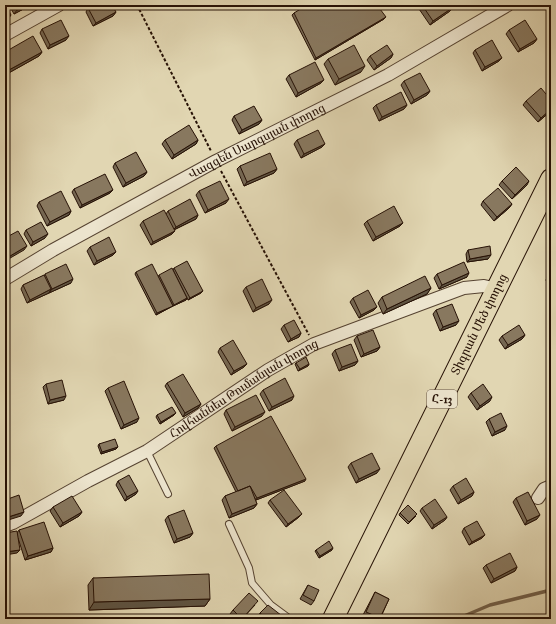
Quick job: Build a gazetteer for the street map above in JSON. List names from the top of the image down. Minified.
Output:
{"streets":{"main road":["Տիգրան Մեծ փողոց","Հ-13"],"street":["Վազգեն Սարգսյան փողոց","Հովհաննես Թումանյան փողոց"]},"crossings":[["Տիգրան Մեծ փողոց","Հովհաննես Թումանյան փողոց"]]}
